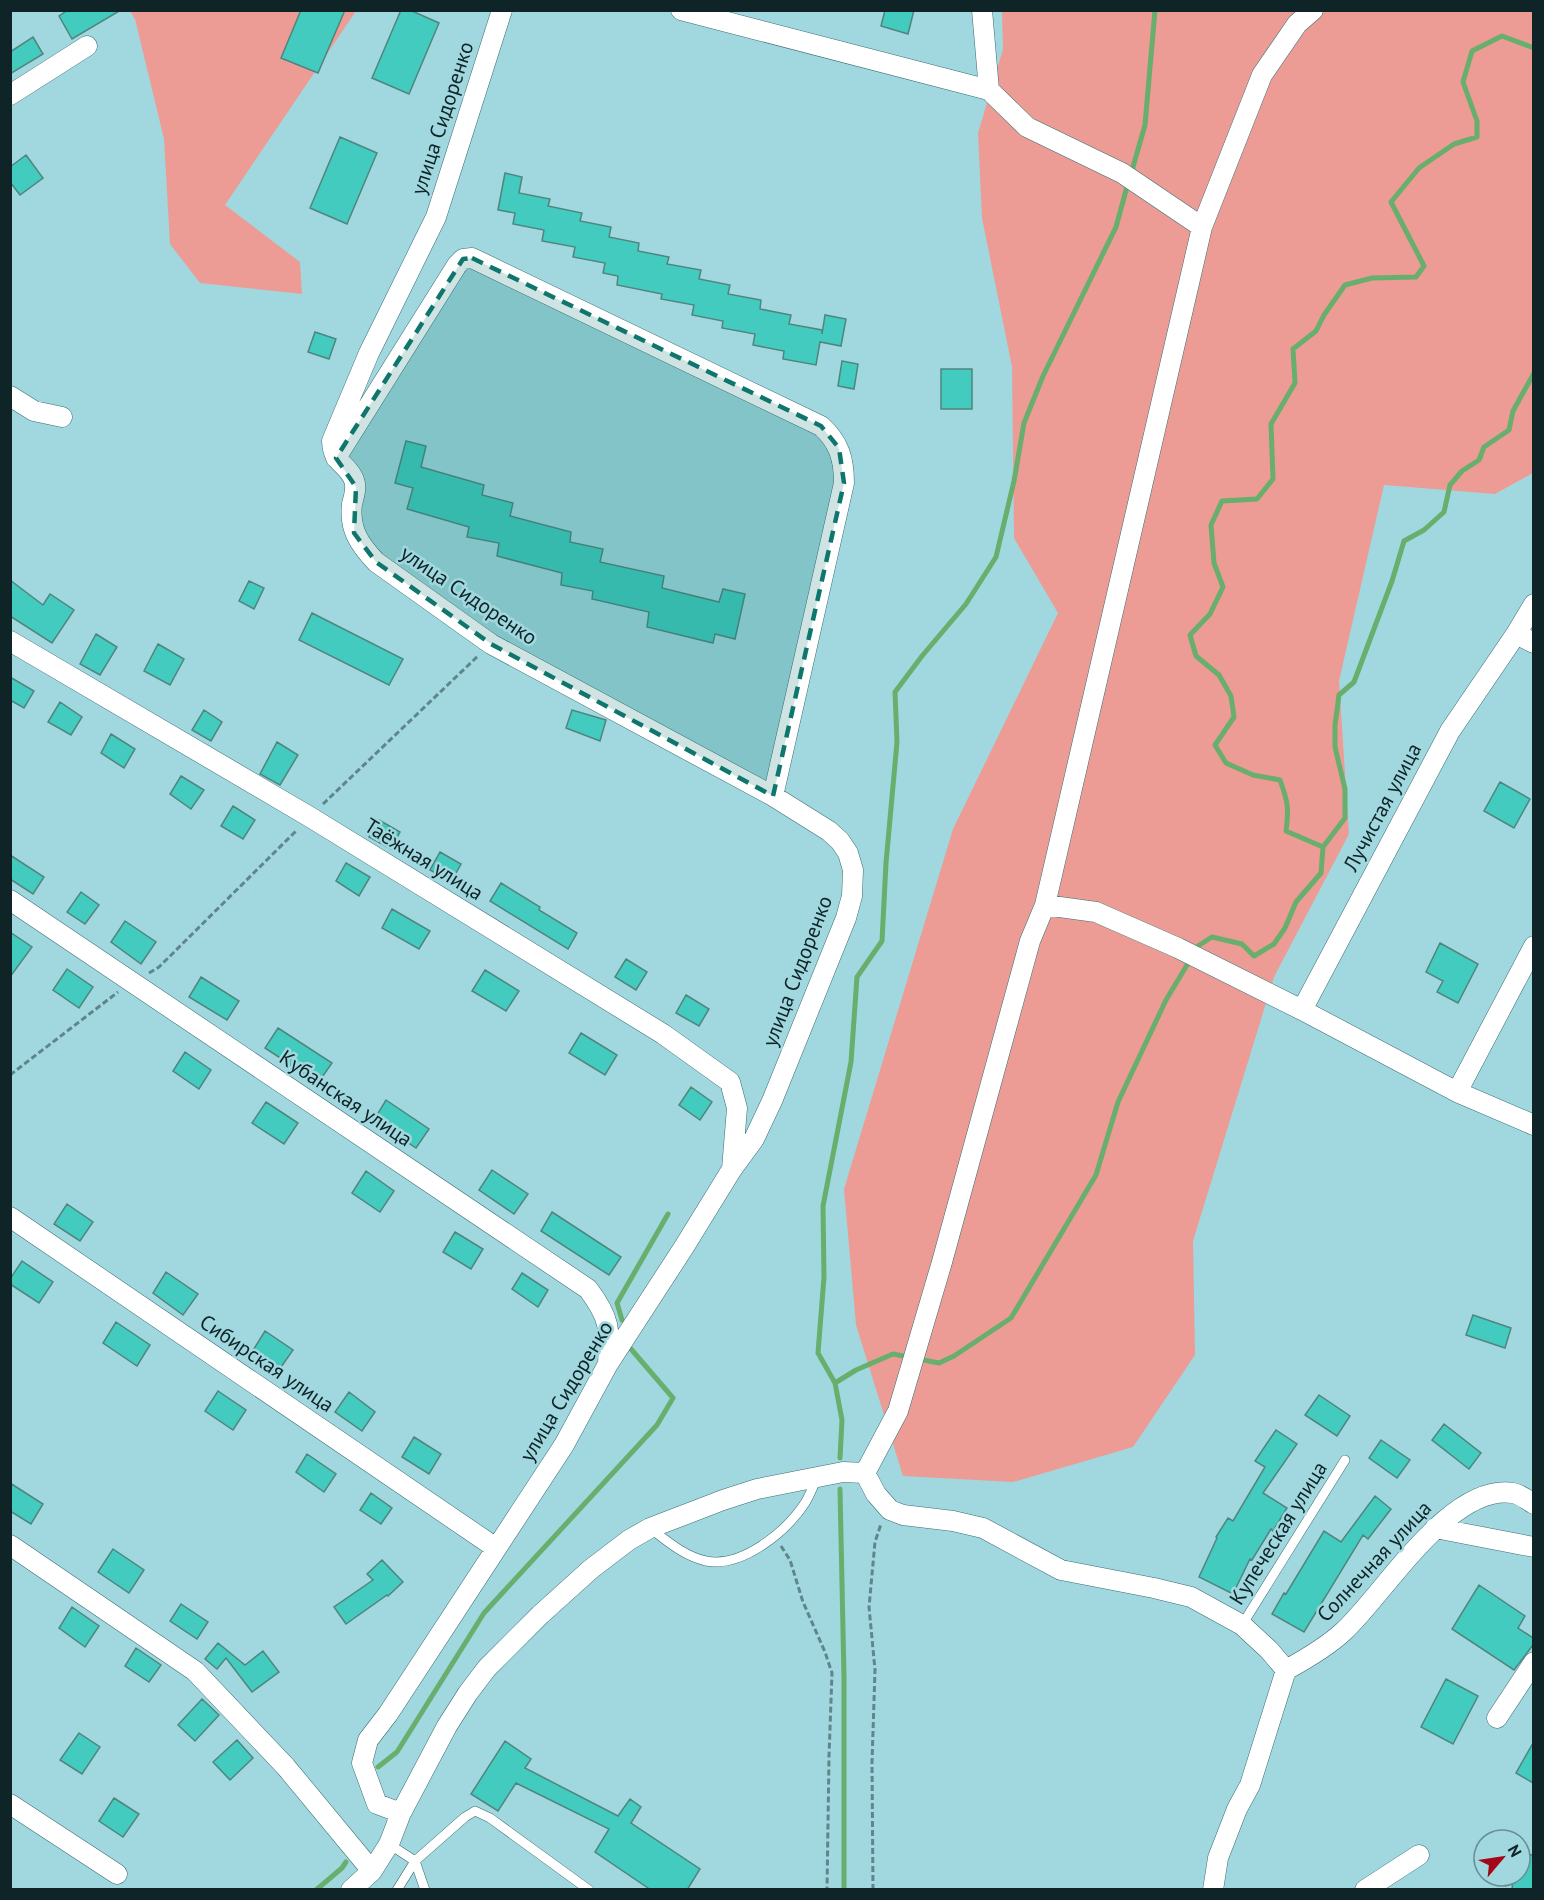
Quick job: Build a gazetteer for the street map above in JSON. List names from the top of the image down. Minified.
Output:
{"streets":{"street":["улица Сидоренко","Лучистая улица","Таёжная улица","Кубанская улица","Сибирская улица","Солнечная улица"],"lane":["Купеческая улица"]},"crossings":[["улица Сидоренко","Таёжная улица"],["улица Сидоренко","Кубанская улица"],["улица Сидоренко","Сибирская улица"]],"north":"top right"}
